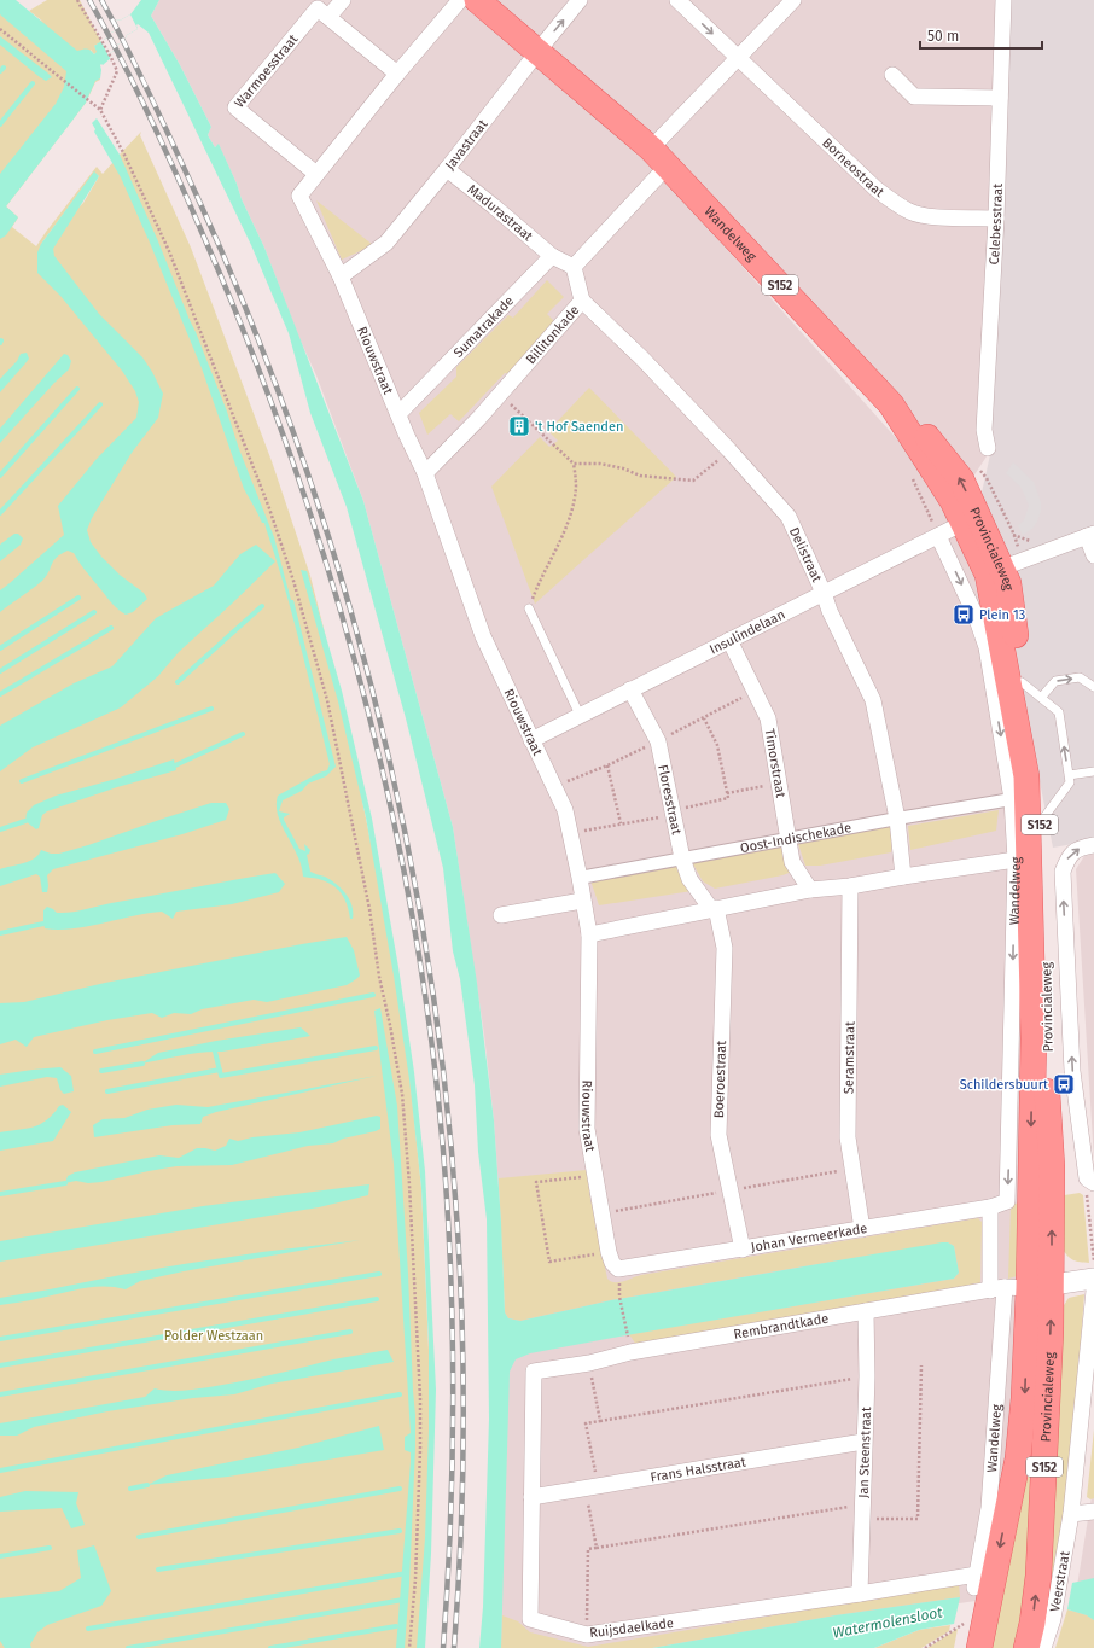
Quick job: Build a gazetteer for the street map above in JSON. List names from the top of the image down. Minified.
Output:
{"streets":{"main road":["Wandelweg","S152","Provincialeweg"],"street":["Warmoesstraat","Javastraat","Borneostraat","Madurastraat","Celebesstraat","Sumatrakade","Billitonkade","Riouwstraat","Delistraat","Insulindelaan","Timorstraat","Floresstraat","Oost-Indischekade","Seramstraat","Boeroestraat","Johan Vermeerkade","Rembrandtkade","Jan Steenstraat","Frans Halsstraat","Veerstraat","Ruijsdaelkade"]},"crossings":[["Warmoesstraat","Riouwstraat"],["Javastraat","Madurastraat"],["Javastraat","Wandelweg"],["Javastraat","Riouwstraat"],["Borneostraat","Celebesstraat"],["Madurastraat","Sumatrakade"],["Wandelweg","Provincialeweg"],["Wandelweg","Insulindelaan"],["Wandelweg","Oost-Indischekade"],["Wandelweg","Johan Vermeerkade"],["Wandelweg","Rembrandtkade"],["Wandelweg","Ruijsdaelkade"],["Sumatrakade","Riouwstraat"],["Billitonkade","Riouwstraat"],["Billitonkade","Delistraat"],["Riouwstraat","Insulindelaan"],["Riouwstraat","Oost-Indischekade"],["Riouwstraat","Johan Vermeerkade"],["Provincialeweg","Insulindelaan"],["Provincialeweg","Rembrandtkade"],["Delistraat","Insulindelaan"],["Delistraat","Oost-Indischekade"],["Insulindelaan","Timorstraat"],["Insulindelaan","Floresstraat"],["Timorstraat","Oost-Indischekade"],["Floresstraat","Oost-Indischekade"],["Floresstraat","Boeroestraat"],["Seramstraat","Johan Vermeerkade"],["Boeroestraat","Johan Vermeerkade"],["Rembrandtkade","Jan Steenstraat"],["Rembrandtkade","Ruijsdaelkade"],["Jan Steenstraat","Frans Halsstraat"],["Jan Steenstraat","Ruijsdaelkade"],["Frans Halsstraat","Ruijsdaelkade"]],"water":["Watermolensloot"],"parks":["Polder Westzaan"],"places":{"building":["'t Hof Saenden"],"bus stop":["Plein 13","Schildersbuurt"]},"scale_bar":"50 m"}
